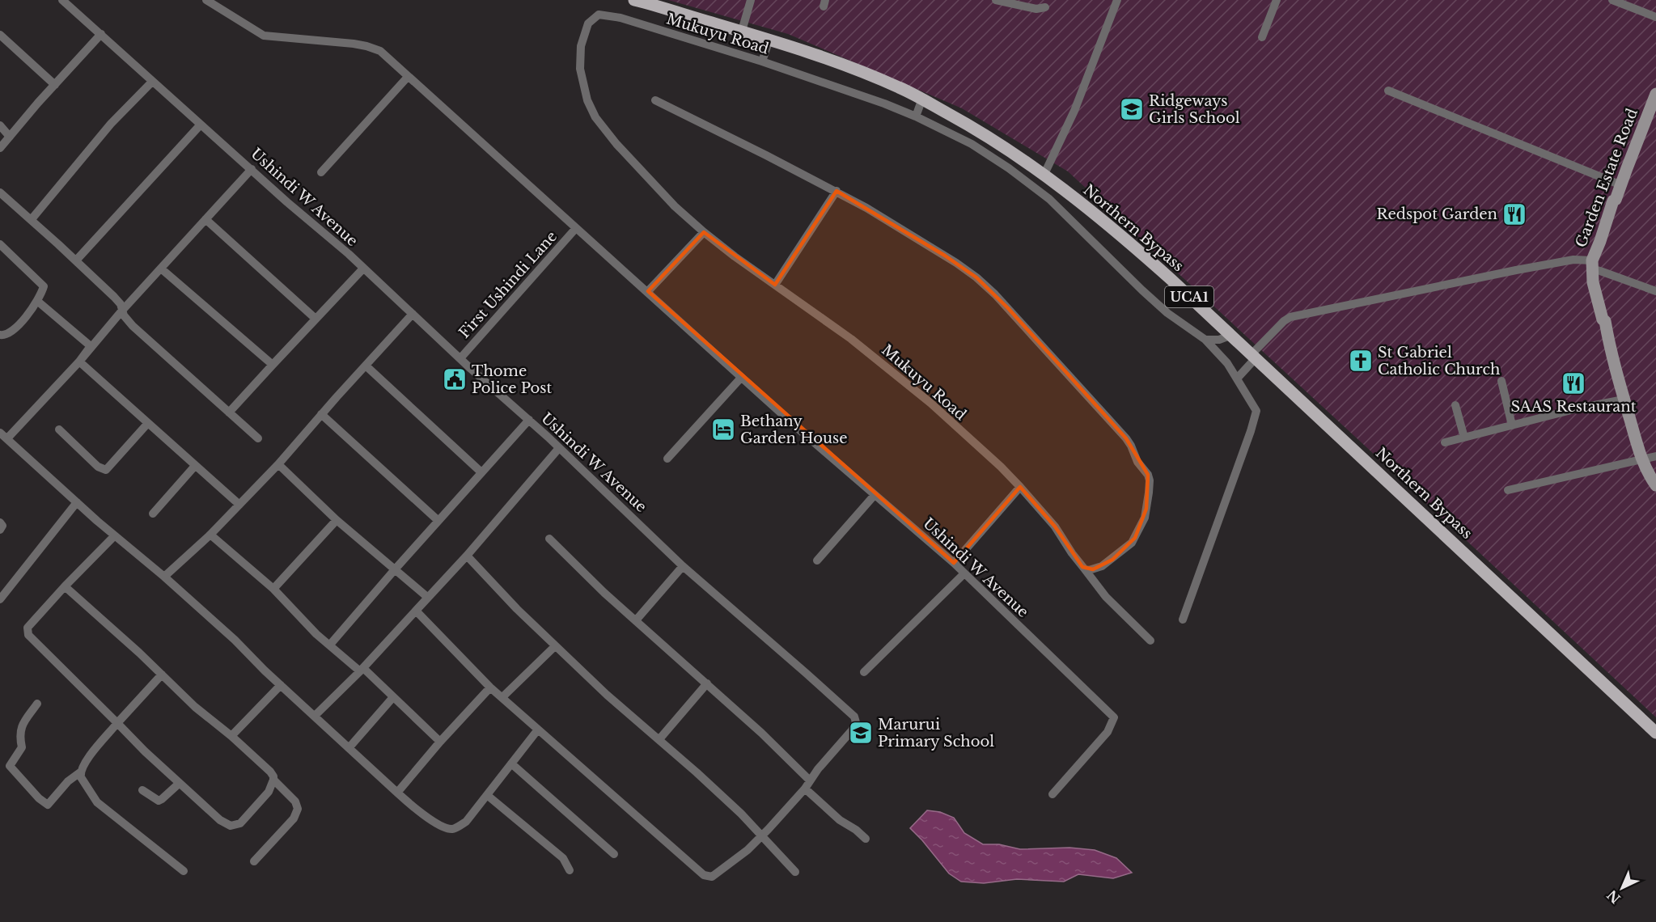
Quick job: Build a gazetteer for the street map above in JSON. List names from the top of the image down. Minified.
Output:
{"streets":{"main road":["Northern Bypass","UCA1"],"street":["Mukuyu Road","Garden Estate Road","Ushindi W Avenue","First Ushindi Lane"]},"crossings":[["Ushindi W Avenue","First Ushindi Lane"]],"places":{"school or university":["Ridgeways Girls School","Marurui Primary School"],"restaurant":["Redspot Garden","SAAS Restaurant"],"church":["St Gabriel Catholic Church"],"public building":["Thome Police Post"],"hotel":["Bethany Garden House"]},"north":"bottom left"}
